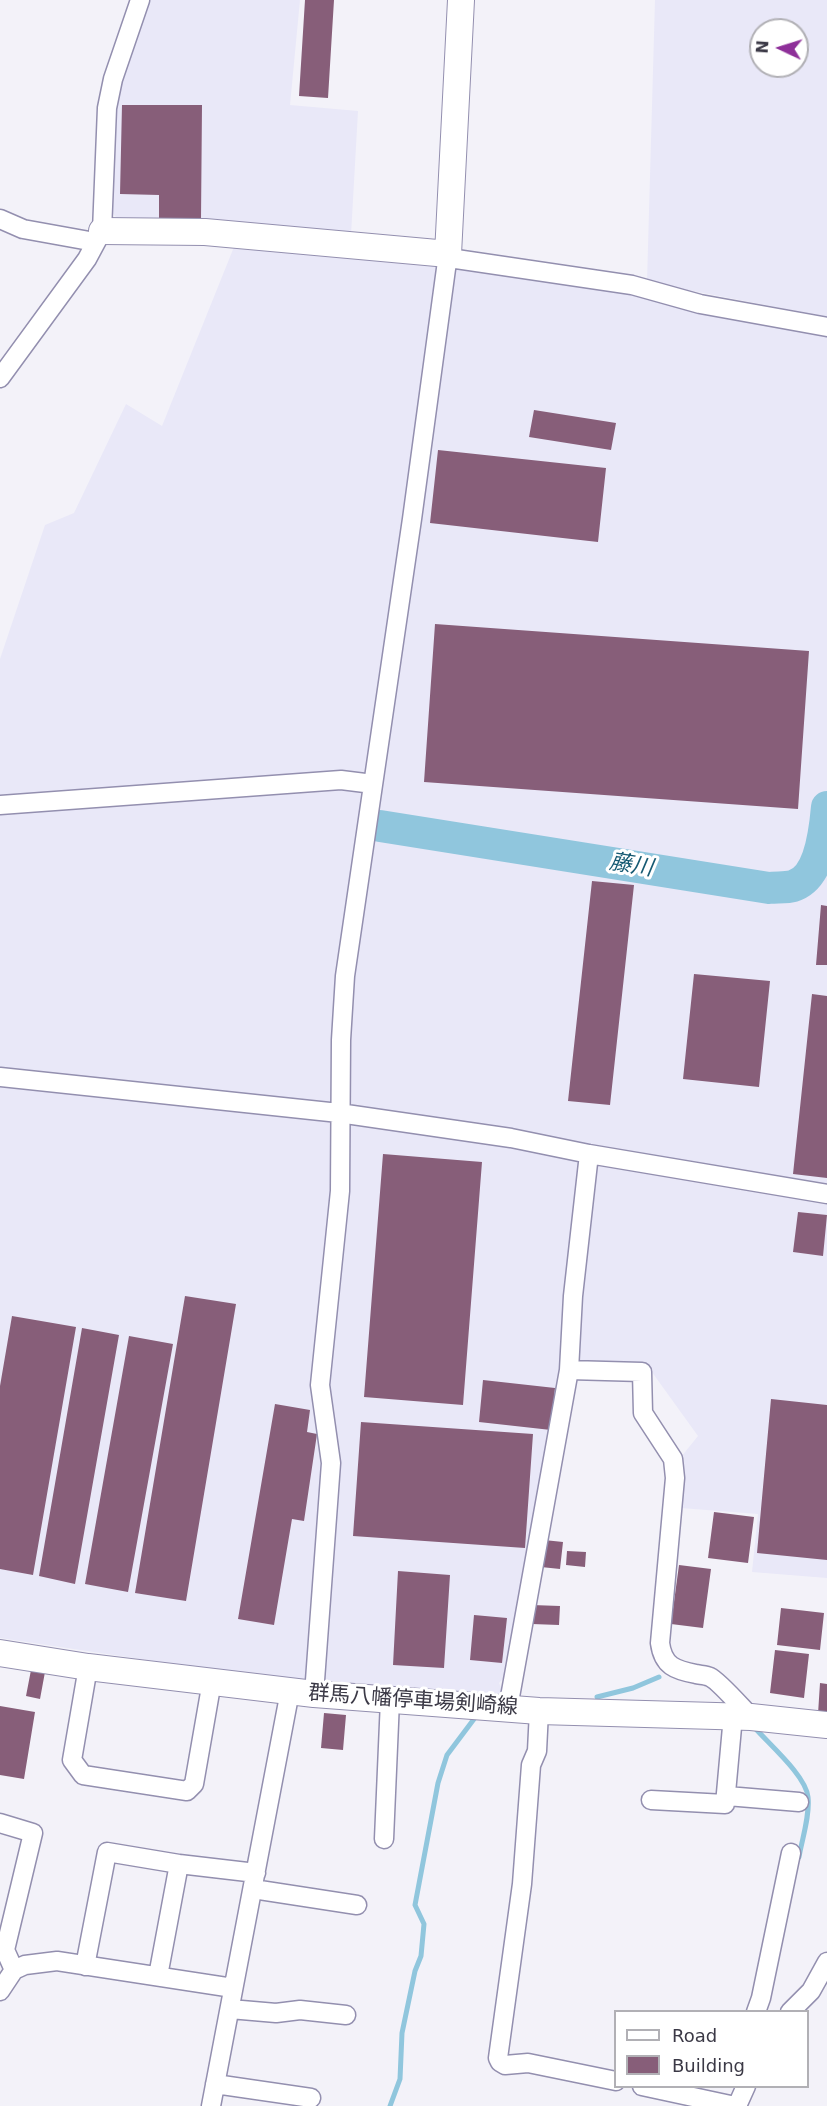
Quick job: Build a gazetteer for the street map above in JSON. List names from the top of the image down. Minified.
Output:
{"streets":{"main road":["群馬八幡停車場剣崎線"]},"water":["藤川"],"legend":["Road","Building"],"north":"left"}
